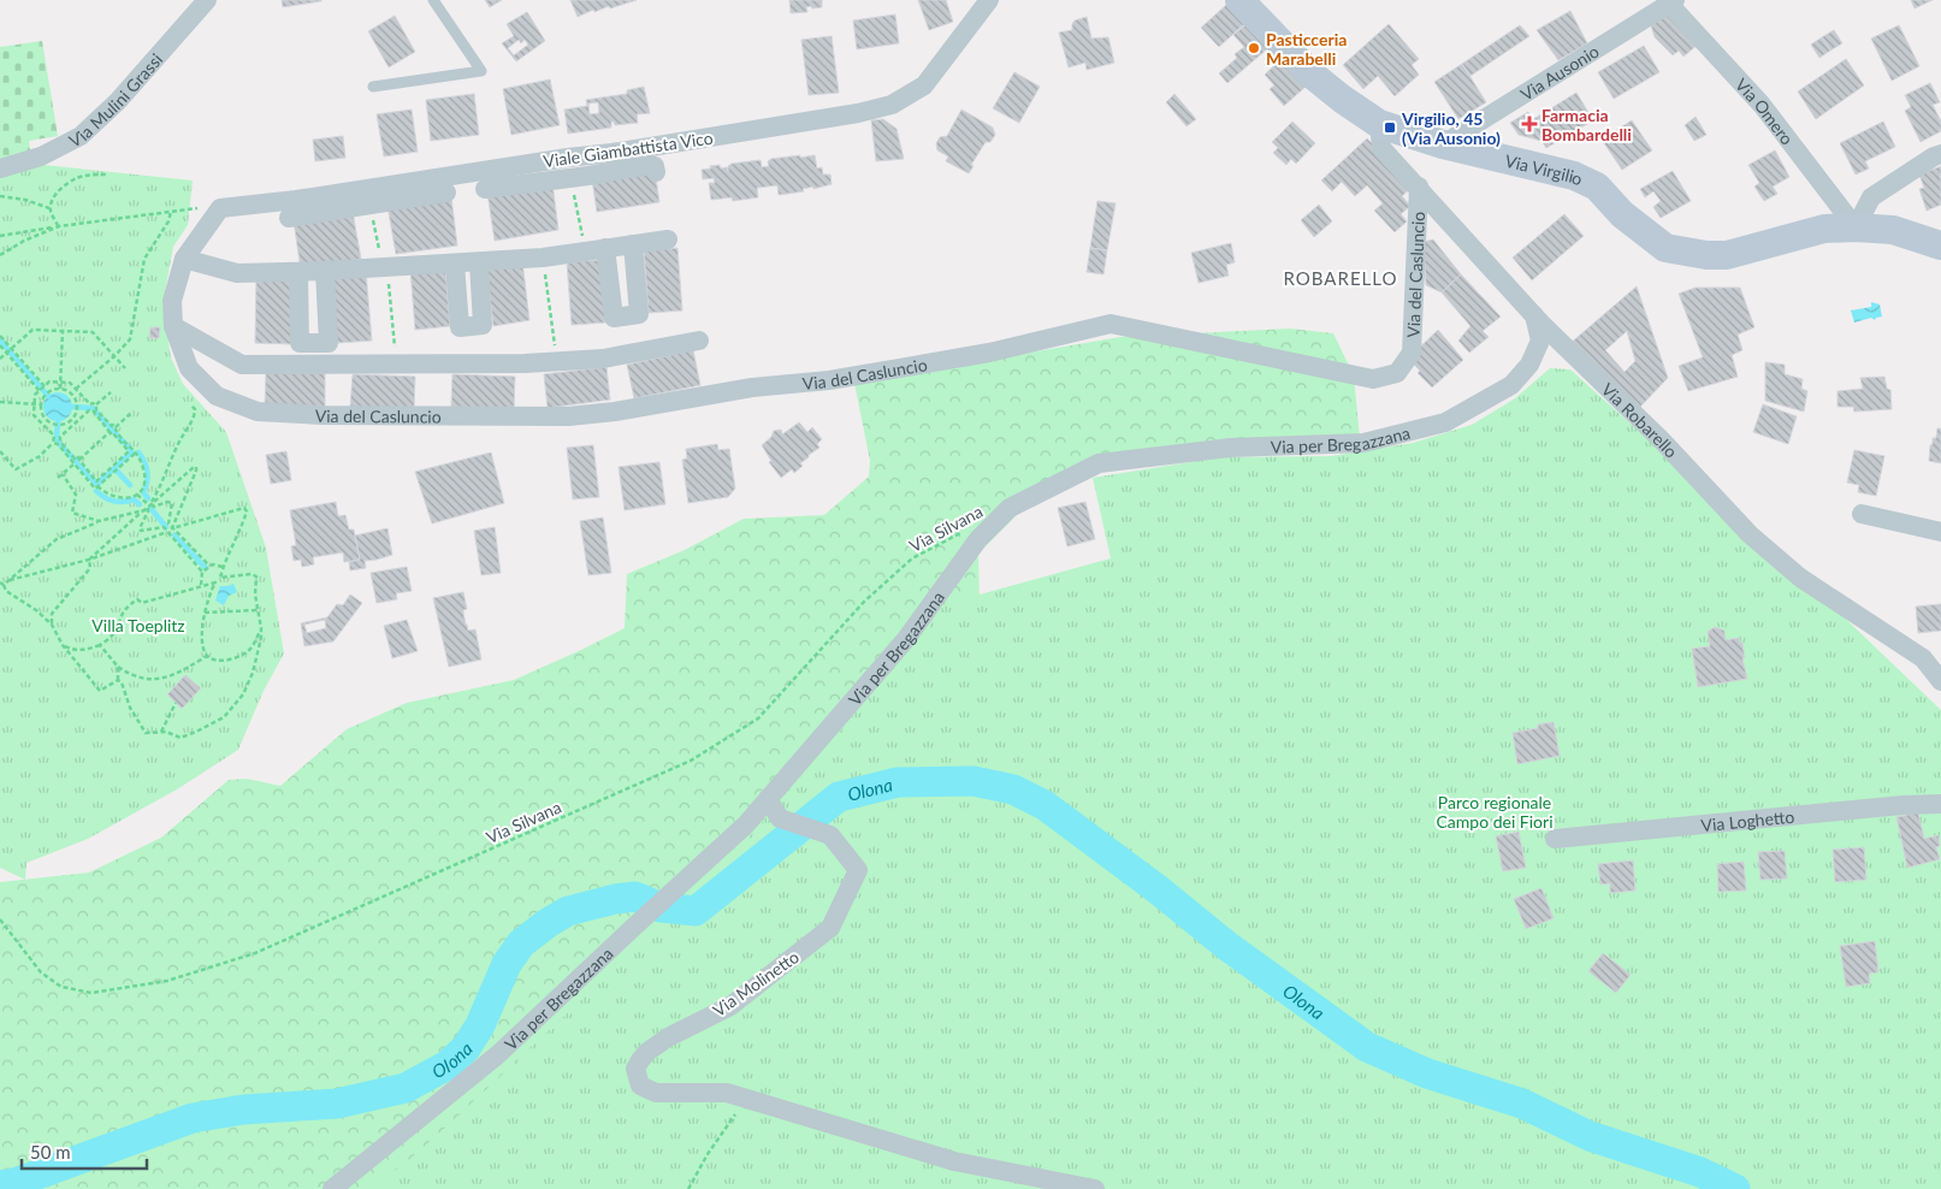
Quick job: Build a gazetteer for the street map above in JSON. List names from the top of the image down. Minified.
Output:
{"streets":{"main road":["Via Virgilio"],"street":["Via Ausonio","Via Mulini Grassi","Via Omero","Viale Giambattista Vico","Via del Casluncio","Via Robarello","Via per Bregazzana","Via Loghetto","Via Molinetto"],"path":["Via Silvana"]},"crossings":[["Via Ausonio","Via Omero"],["Via Ausonio","Via Virgilio"],["Via Omero","Via Virgilio"],["Viale Giambattista Vico","Via del Casluncio"],["Via Virgilio","Via Robarello"],["Via del Casluncio","Via Robarello"],["Via Robarello","Via per Bregazzana"],["Via per Bregazzana","Via Molinetto"]],"districts":["ROBARELLO"],"water":["Olona"],"parks":["Villa Toeplitz","Parco regionale Campo dei Fiori"],"places":{"other":["Pasticceria Marabelli"],"health":["Farmacia Bombardelli"],"transit":["Virgilio, 45 (Via Ausonio)"]},"scale_bar":"50 m"}
